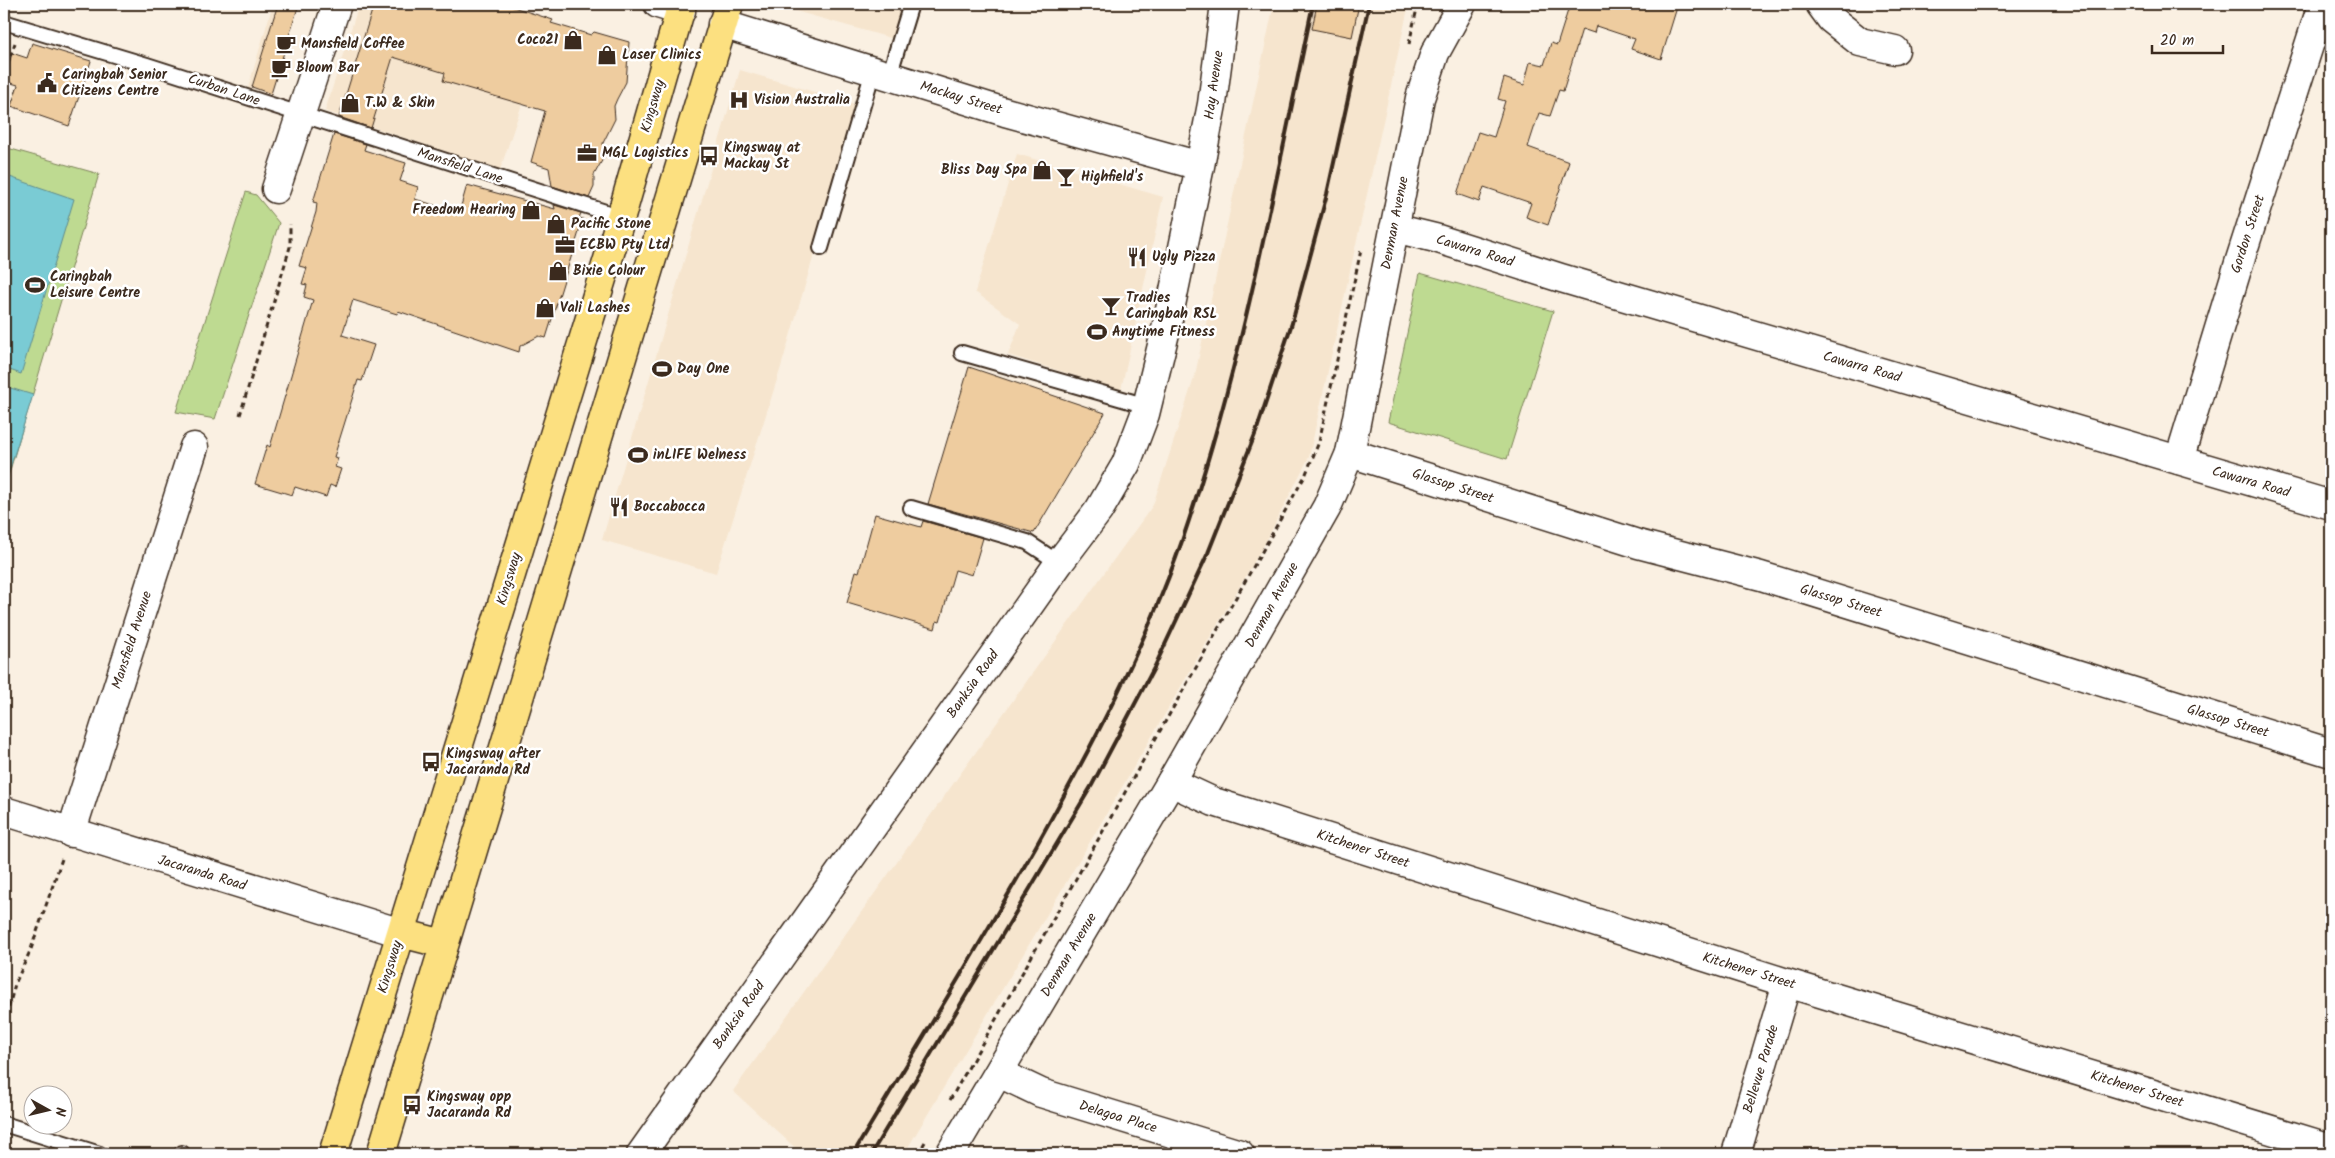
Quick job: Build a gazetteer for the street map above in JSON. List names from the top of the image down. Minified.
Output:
{"streets":{"main road":["Kingsway"],"street":["Hay Avenue","Mackay Street","Denman Avenue","Gordon Street","Cawarra Road","Glassop Street","Mansfield Avenue","Banksia Road","Kitchener Street","Jacaranda Road","Bellevue Parade","Delagoa Place"],"lane":["Curban Lane","Mansfield Lane"]},"crossings":[["Hay Avenue","Mackay Street"],["Hay Avenue","Banksia Road"],["Curban Lane","Mansfield Lane"],["Mackay Street","Banksia Road"],["Kingsway","Mansfield Lane"],["Kingsway","Jacaranda Road"],["Denman Avenue","Cawarra Road"],["Denman Avenue","Glassop Street"],["Denman Avenue","Kitchener Street"],["Denman Avenue","Delagoa Place"],["Gordon Street","Cawarra Road"],["Mansfield Avenue","Jacaranda Road"],["Kitchener Street","Bellevue Parade"]],"places":{"shop":["Coco21","Laser Clinics","T.W & Skin","Bliss Day Spa","Freedom Hearing","Pacific Stone","Bixie Colour","Vali Lashes"],"cafe":["Mansfield Coffee","Bloom Bar"],"public building":["Caringbah Senior Citizens Centre"],"hospital":["Vision Australia"],"office":["MGL Logistics","ECBW Pty Ltd"],"bus stop":["Kingsway at Mackay St","Kingsway after Jacaranda Rd","Kingsway opp Jacaranda Rd"],"bar":["Highfield's","Tradies Caringbah RSL"],"restaurant":["Ugly Pizza","Boccabocca"],"sports":["Caringbah Leisure Centre","Anytime Fitness","Day One","inLIFE Welness"]},"scale_bar":"20 m","north":"right"}
